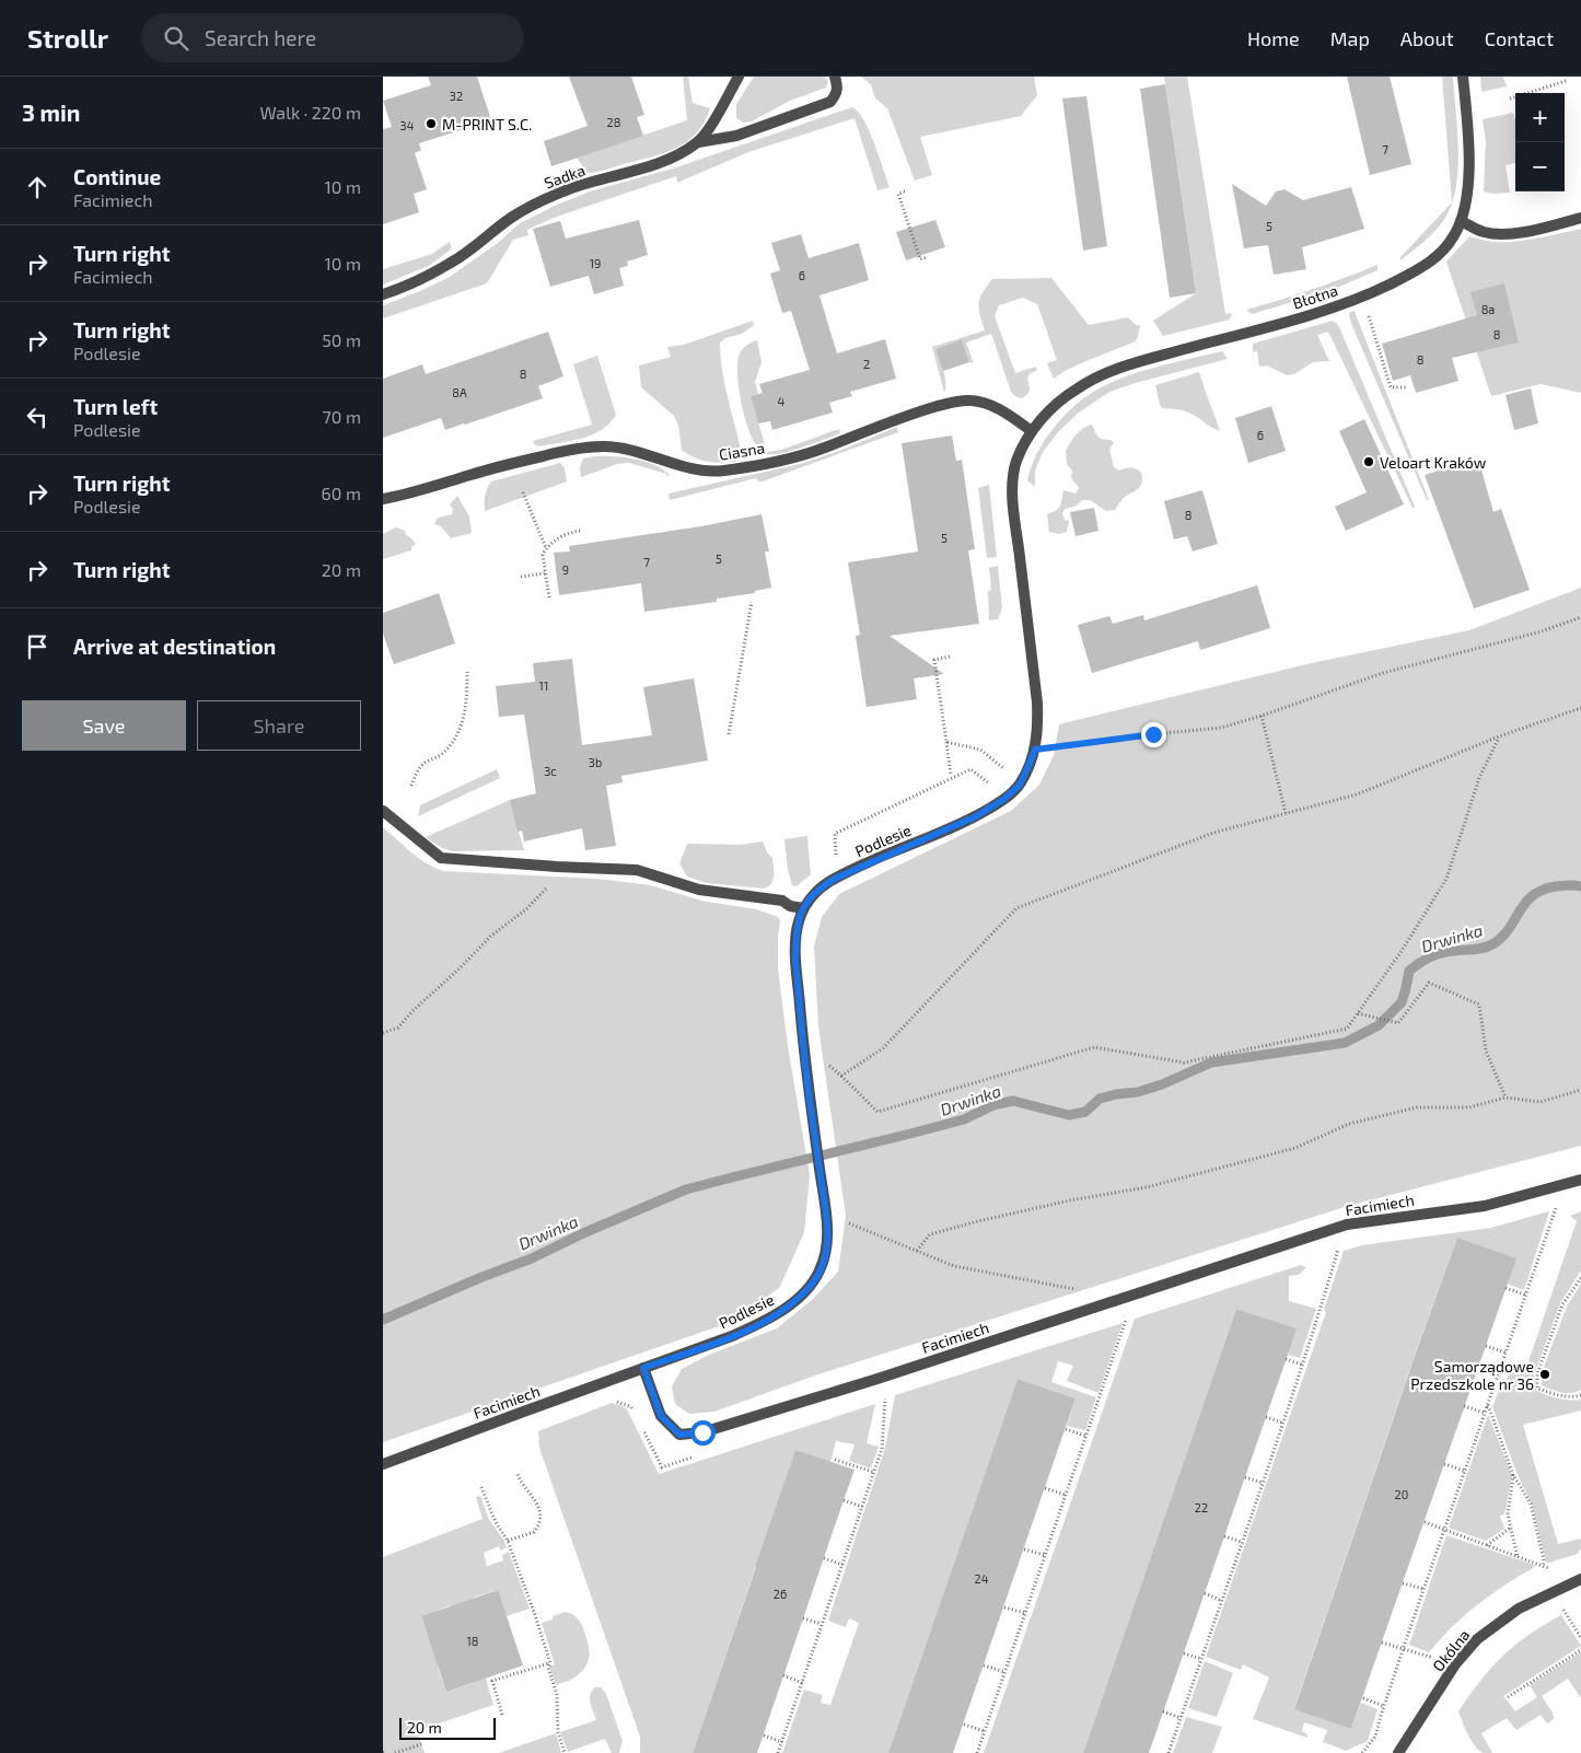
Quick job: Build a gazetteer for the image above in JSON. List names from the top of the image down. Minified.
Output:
{"streets":{"street":["Sadka","Błotna","Ciasna","Podlesie","Facimiech","Okólna"]},"crossings":[["Błotna","Ciasna"],["Błotna","Podlesie"],["Ciasna","Podlesie"],["Podlesie","Facimiech"]],"water":["Drwinka"],"places":["M-PRINT S.C.","Veloart Kraków","Samorządowe Przedszkole nr 36"],"house_numbers":["32","28","34","7","5","19","6","8a","8","8","2","8","8A","4","6","8","5","5","7","9","11","3b","3c","20","22","24","26","18"],"scale_bar":"20 m","page":{"header":"Strollr","search":"Search here","nav":["Home","Map","About","Contact"],"heading":["3 min","Walk · 220 m"],"map_buttons":["+","−"],"list":[["Continue","Facimiech","10 m"],["Turn right","Facimiech","10 m"],["Turn right","Podlesie","50 m"],["Turn left","Podlesie","70 m"],["Turn right","Podlesie","60 m"],["Turn right","20 m"],"Arrive at destination"],"buttons":["Save","Share"],"scale":"20 m"}}
